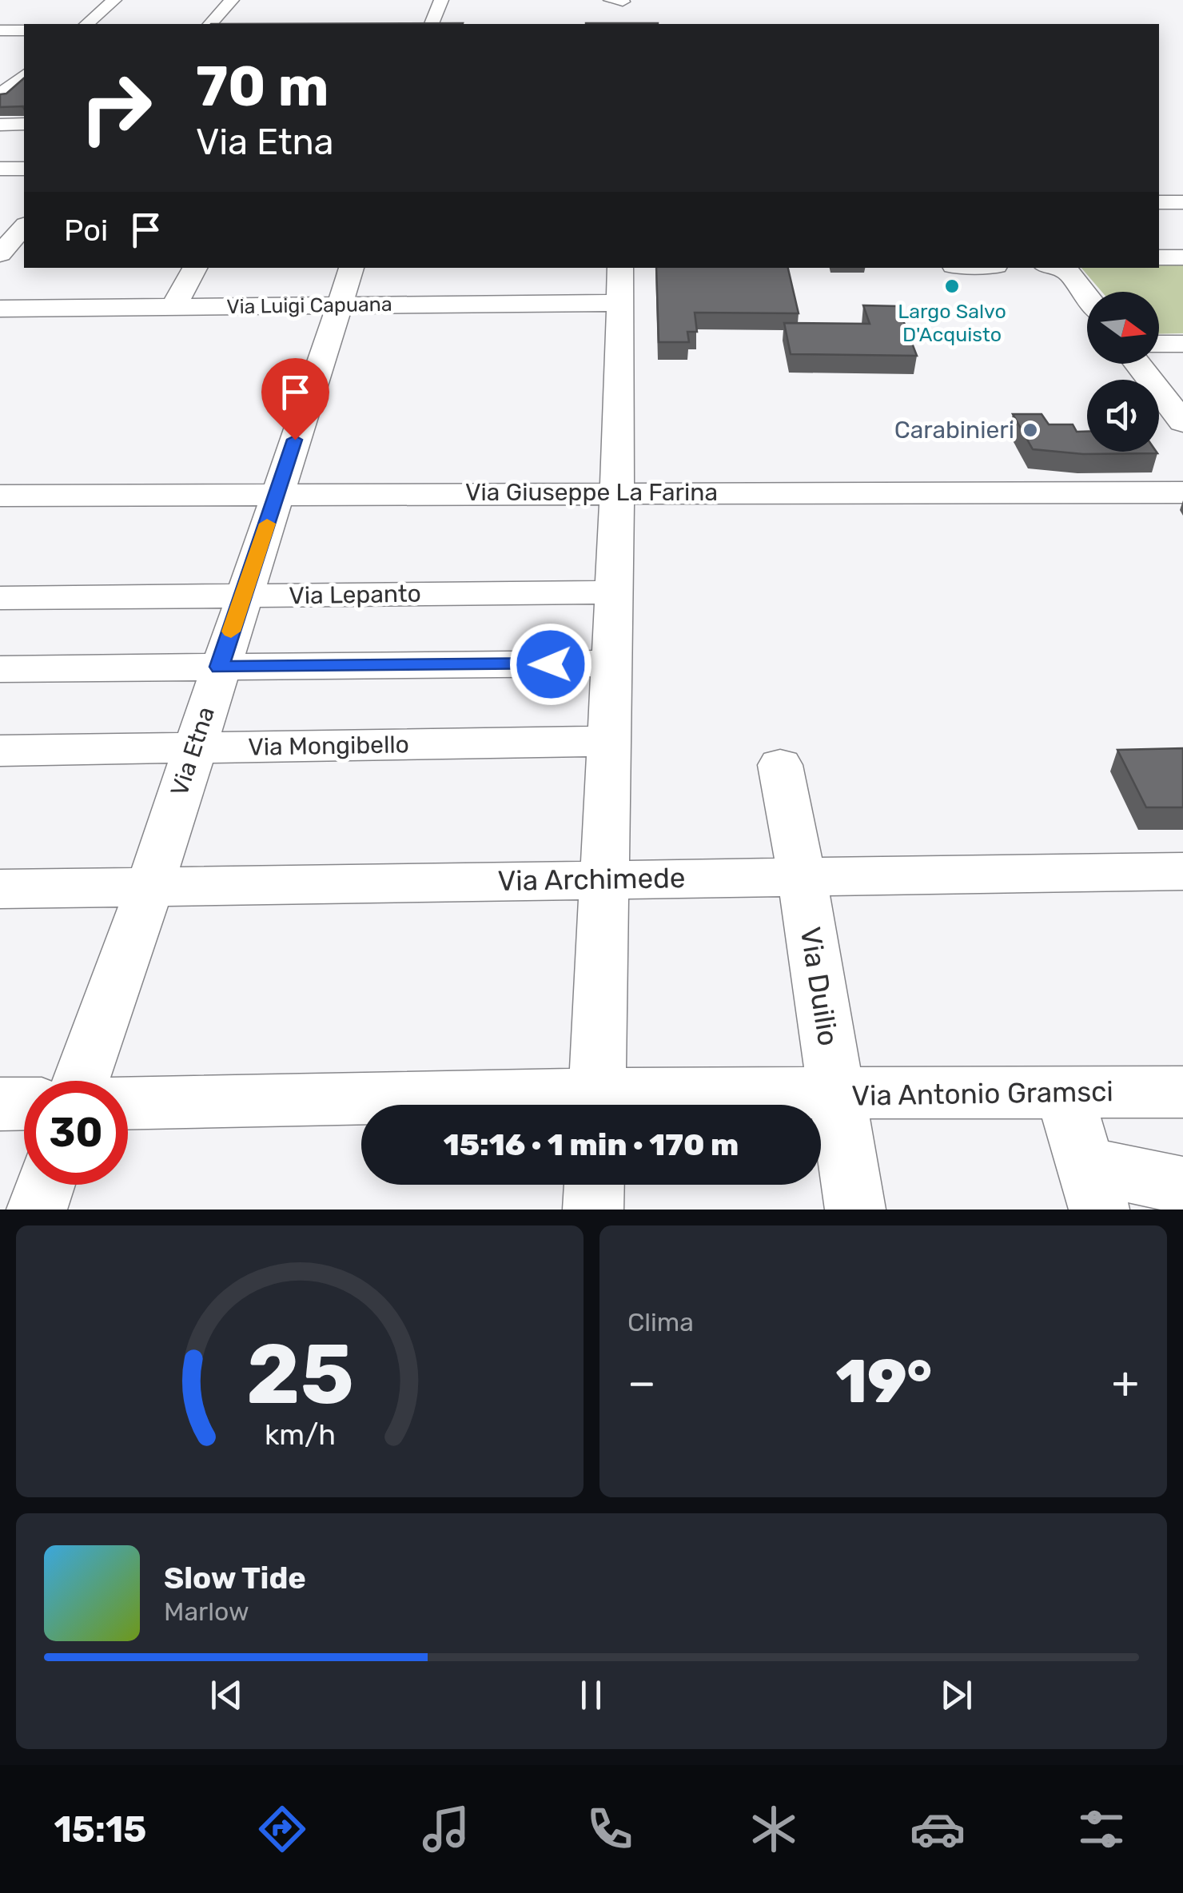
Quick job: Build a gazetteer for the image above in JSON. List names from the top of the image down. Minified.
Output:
{"streets":{"street":["Via Luigi Capuana","Via Giuseppe La Farina","Via Lepanto","Via Mongibello","Via Etna","Via Archimede","Via Duilio","Via Antonio Gramsci"]},"crossings":[["Via Luigi Capuana","Via Etna"],["Via Giuseppe La Farina","Via Etna"],["Via Lepanto","Via Etna"],["Via Mongibello","Via Etna"],["Via Etna","Via Archimede"],["Via Archimede","Via Duilio"],["Via Duilio","Via Antonio Gramsci"]],"places":["Largo Salvo D'Acquisto","Carabinieri"],"north":"right","page":{"turn":["70 m","Via Etna"],"then":"Poi","limit":"30","trip":"15:16 · 1 min · 170 m","tile":"Clima","heat":["−","19°","+"],"song":["Slow Tide","Marlow"],"tabs":"15:15","gauge":["25","km/h"]}}
